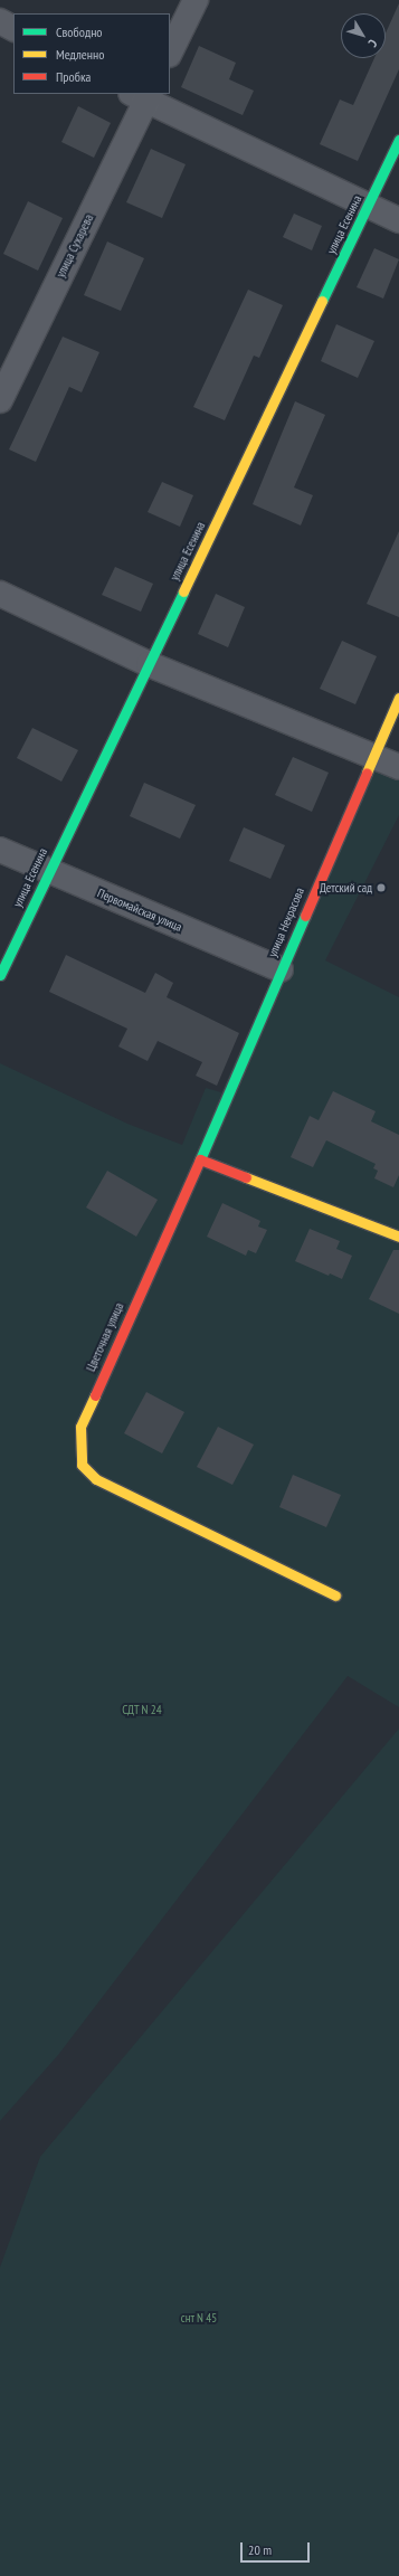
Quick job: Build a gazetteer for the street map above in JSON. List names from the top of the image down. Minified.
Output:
{"streets":{"street":["улица Есенина","улица Сухарева","Первомайская улица","улица Некрасова","Цветочная улица"]},"crossings":[["улица Есенина","Первомайская улица"],["Первомайская улица","улица Некрасова"],["улица Некрасова","Цветочная улица"]],"parks":["СДТ N 24","снт N 45"],"places":["Детский сад"],"legend":["Свободно","Медленно","Пробка"],"scale_bar":"20 m","north":"bottom right"}
